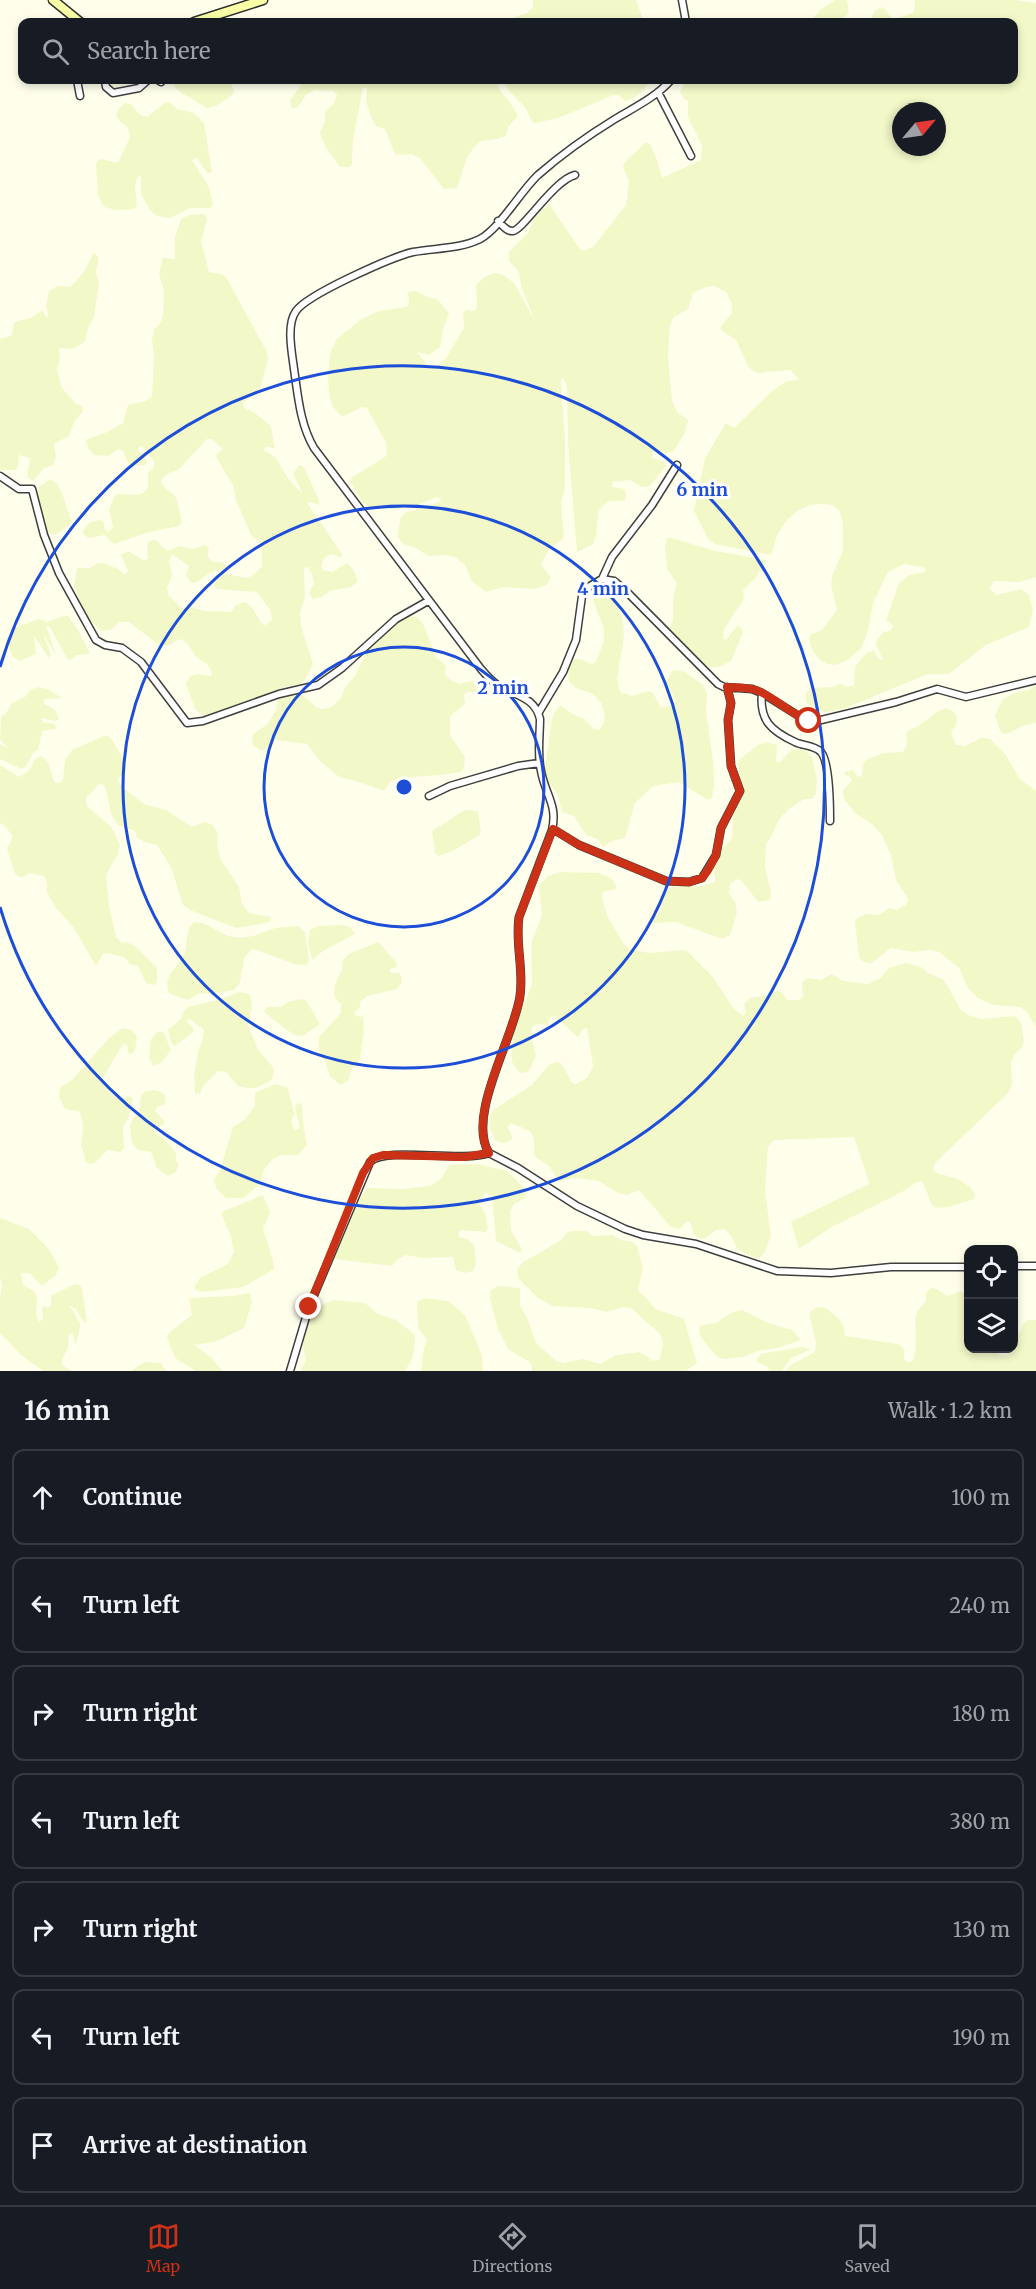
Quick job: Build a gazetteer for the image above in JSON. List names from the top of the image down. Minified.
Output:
{"north":"top right","page":{"search":"Search here","heading":["16 min","Walk · 1.2 km"],"list":[["Continue","100 m"],["Turn left","240 m"],["Turn right","180 m"],["Turn left","380 m"],["Turn right","130 m"],["Turn left","190 m"],"Arrive at destination"],"nav":["Map","Directions","Saved"]},"rings":["6 min","4 min","2 min"]}
